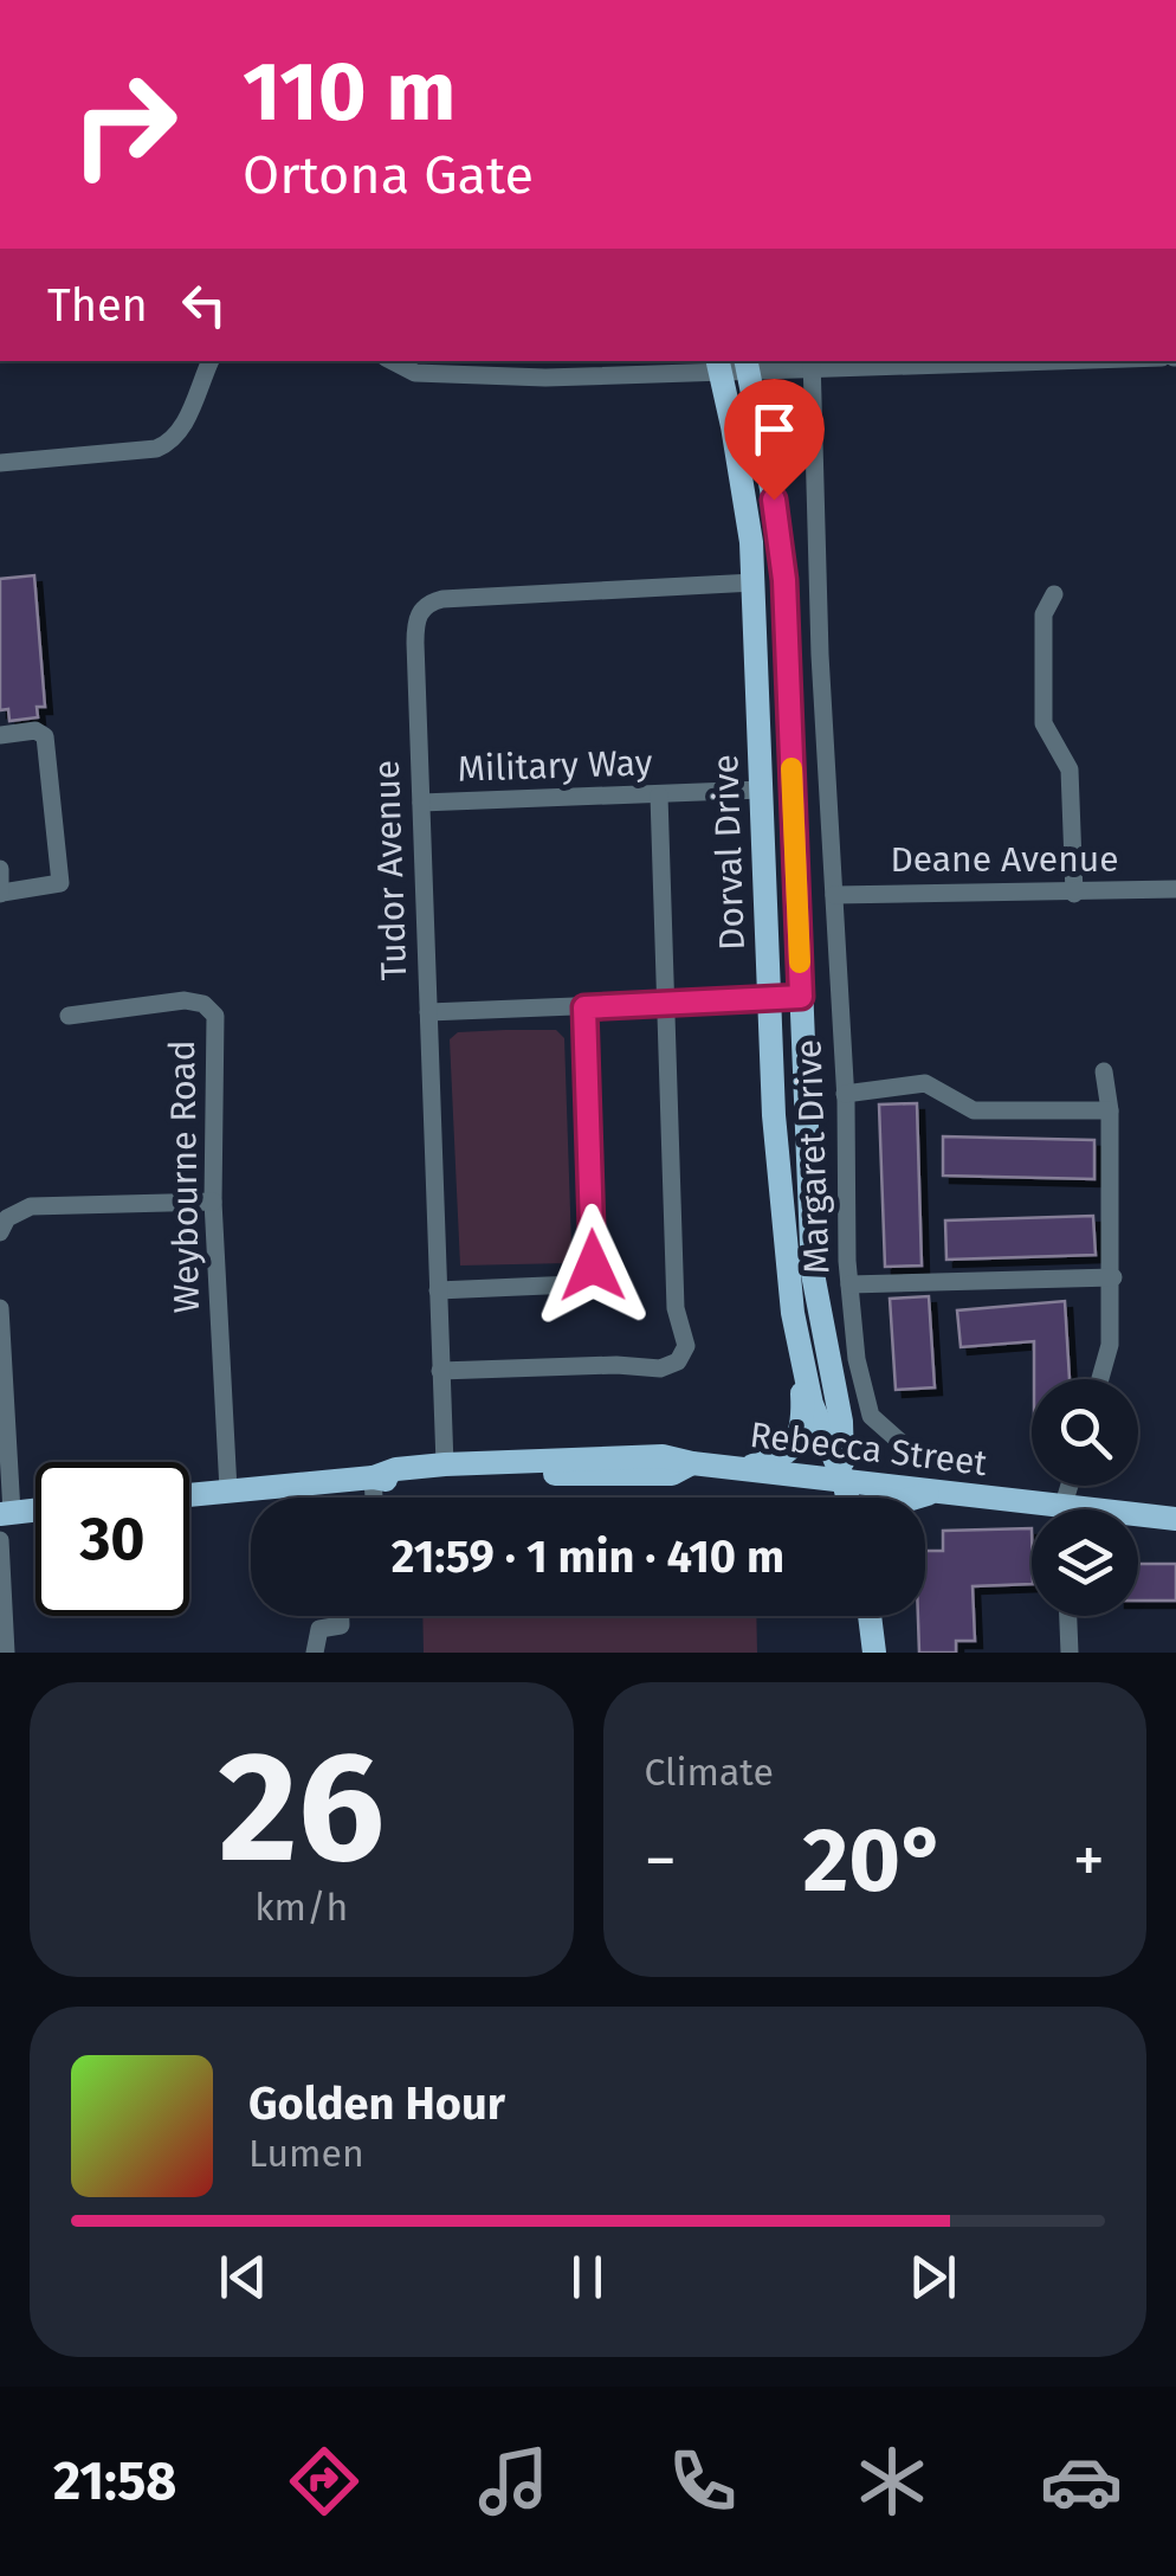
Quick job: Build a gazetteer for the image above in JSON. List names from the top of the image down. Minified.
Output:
{"streets":{"main road":["Dorval Drive","Rebecca Street"],"street":["Military Way","Deane Avenue","Tudor Avenue","Margaret Drive","Weybourne Road"]},"crossings":[["Military Way","Dorval Drive"],["Military Way","Tudor Avenue"],["Dorval Drive","Tudor Avenue"],["Dorval Drive","Rebecca Street"],["Deane Avenue","Margaret Drive"],["Tudor Avenue","Rebecca Street"],["Weybourne Road","Rebecca Street"]],"page":{"turn":["110 m","Ortona Gate"],"then":"Then","limit":"30","trip":"21:59 · 1 min · 410 m","tile":[["26","km/h"],"Climate"],"heat":["−","20°","+"],"song":["Golden Hour","Lumen"],"tabs":"21:58"}}
